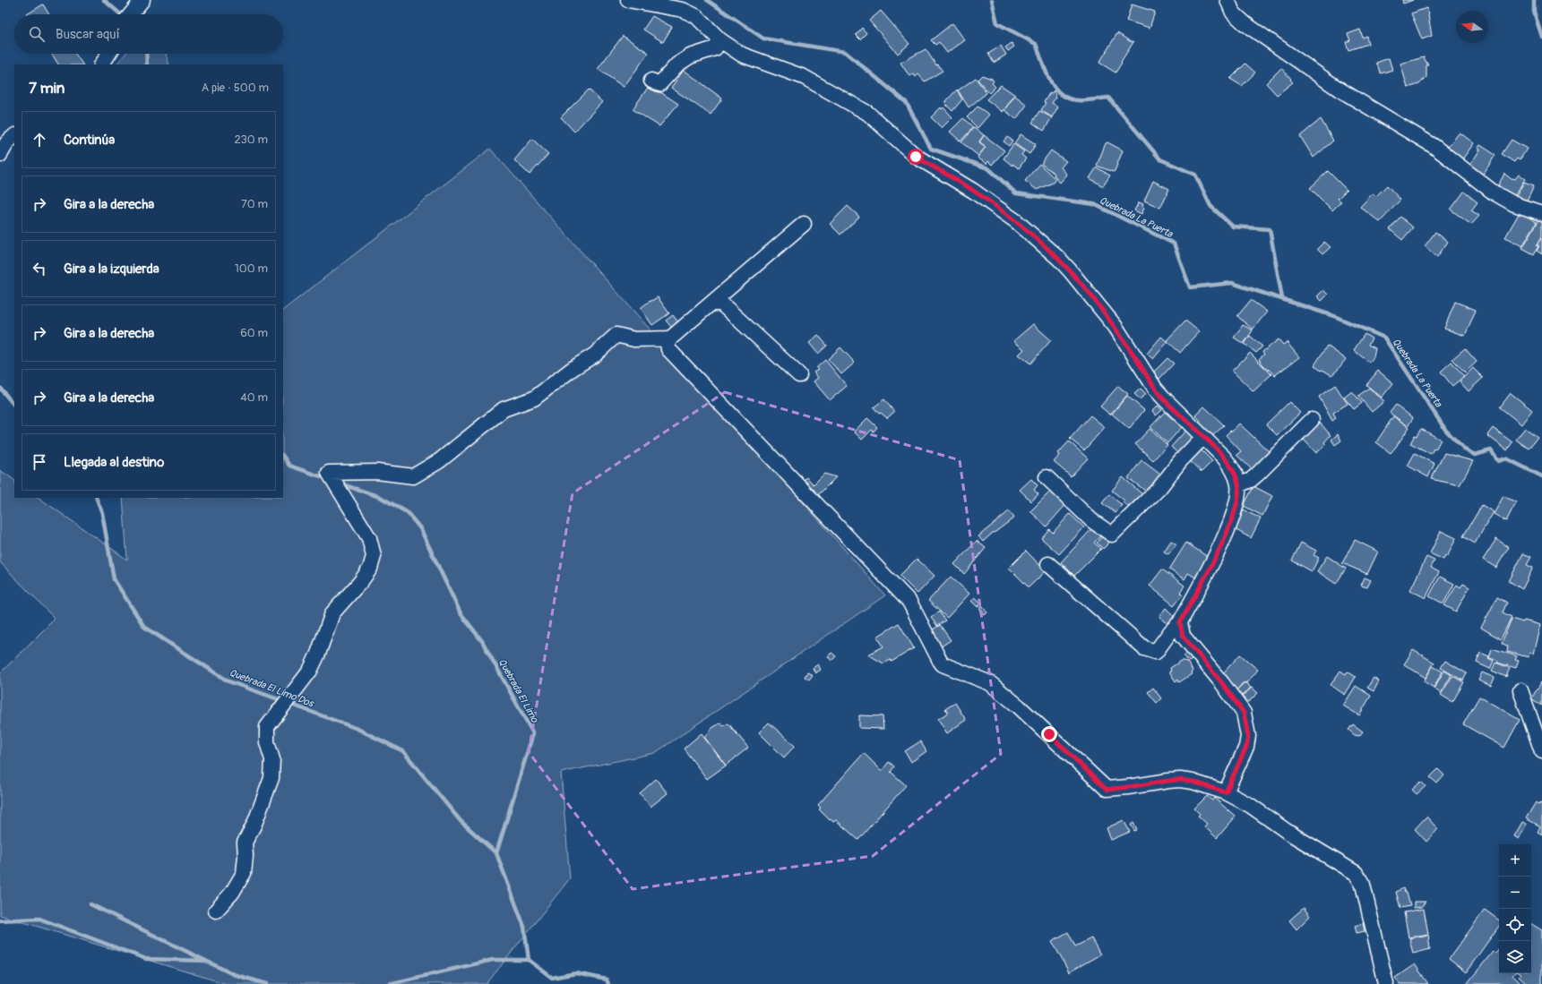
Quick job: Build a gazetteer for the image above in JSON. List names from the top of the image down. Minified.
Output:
{"water":["Quebrada La Puerta","Quebrada El Limo Dos","Quebrada El Limo"],"north":"left","page":{"search":"Buscar aquí","heading":["7 min","A pie · 500 m"],"list":[["Continúa","230 m"],["Gira a la derecha","70 m"],["Gira a la izquierda","100 m"],["Gira a la derecha","60 m"],["Gira a la derecha","40 m"],"Llegada al destino"],"map_buttons":["+","−"]}}
